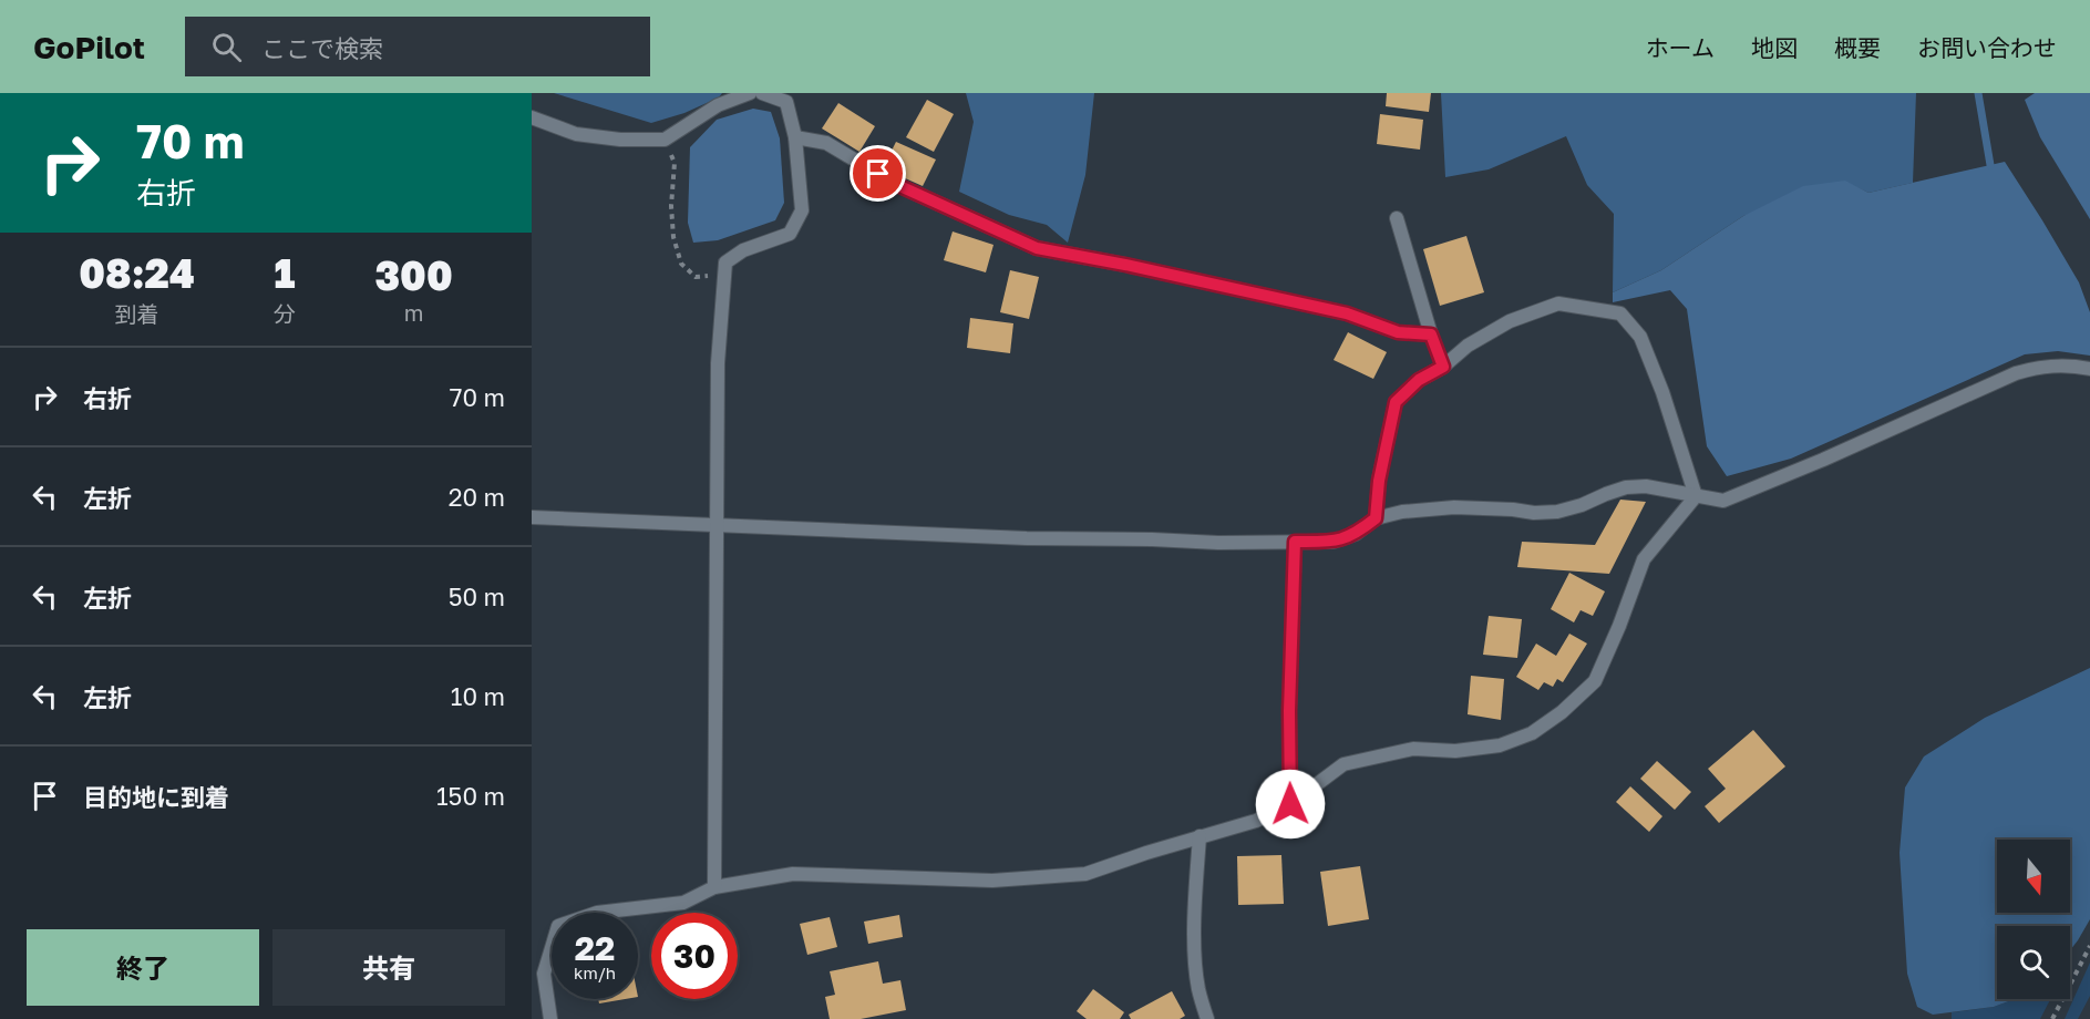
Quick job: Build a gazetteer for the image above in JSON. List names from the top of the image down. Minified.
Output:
{"north":"bottom","page":{"header":"GoPilot","search":"ここで検索","nav":["ホーム","地図","概要","お問い合わせ"],"turn":["70 m","右折"],"eta":["08:24","到着","1","分","300","m"],"list":[{"name":"右折","value":"70 m"},{"name":"左折","value":"20 m"},{"name":"左折","value":"50 m"},{"name":"左折","value":"10 m"},{"name":"目的地に到着","value":"150 m"}],"speed":"22 km/h","limit":"30","buttons":["終了","共有"]}}
